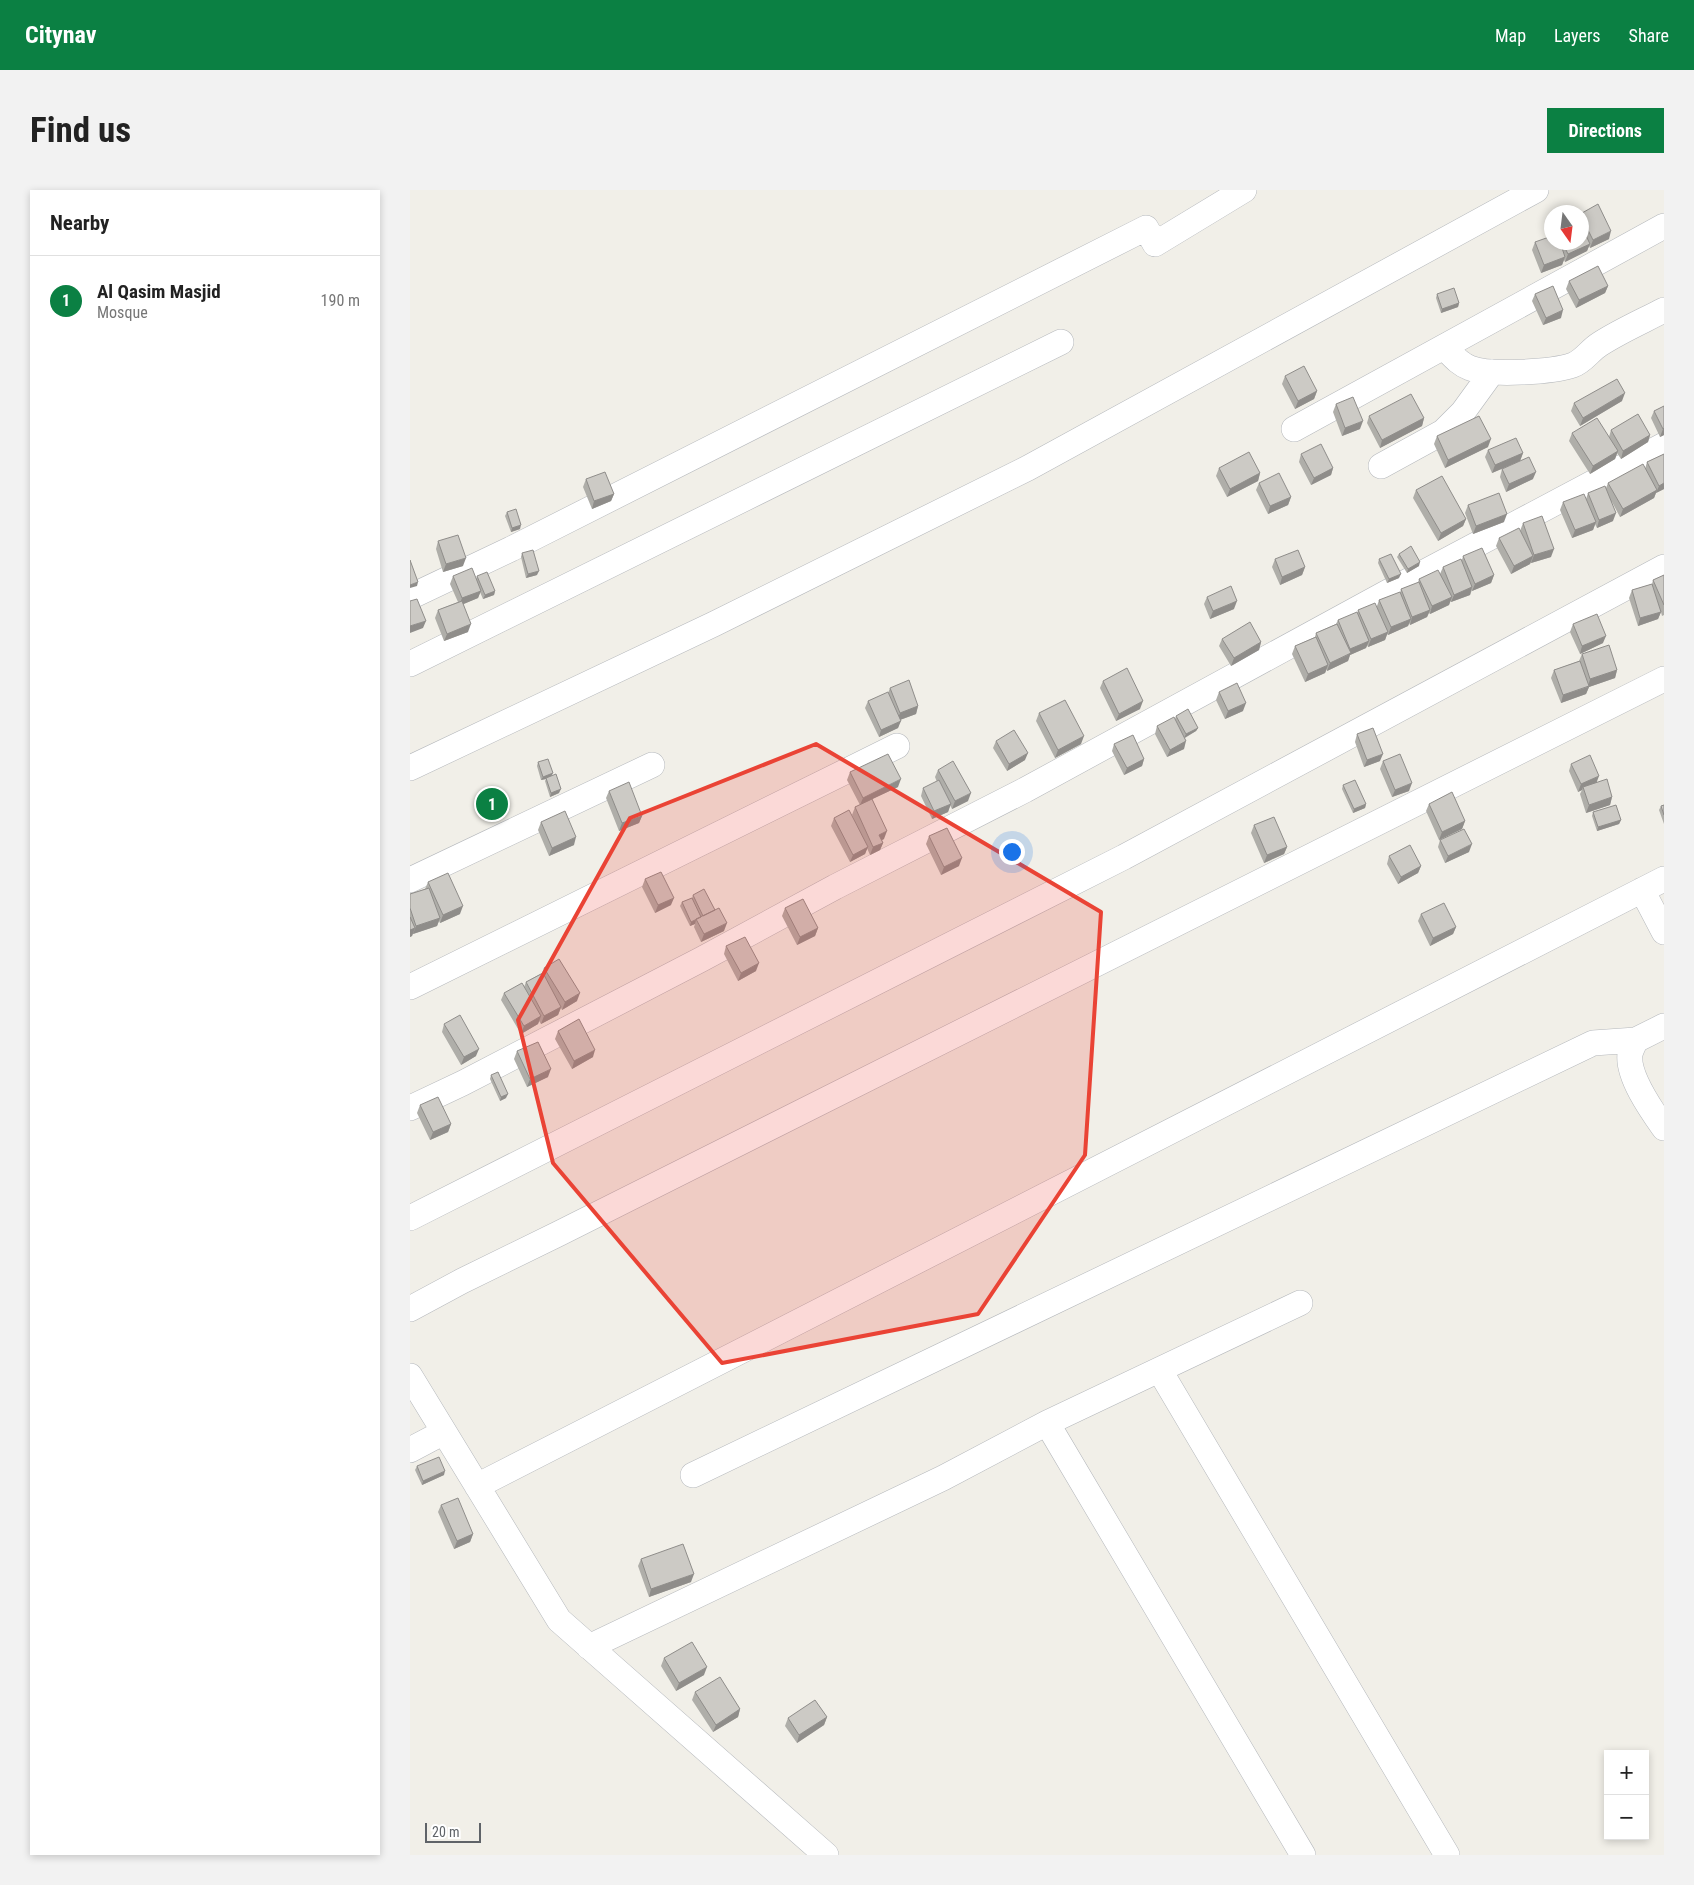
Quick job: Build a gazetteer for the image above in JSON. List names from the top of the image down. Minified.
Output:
{"scale_bar":"20 m","north":"bottom","page":{"header":"Citynav","nav":["Map","Layers","Share"],"buttons":"Directions","title":"Find us","heading":"Nearby","list":[{"mark":"1","name":"Al Qasim Masjid","note":"Mosque","value":"190 m"}],"pins":"1","map_buttons":["+","−"],"scale":"20 m"}}
